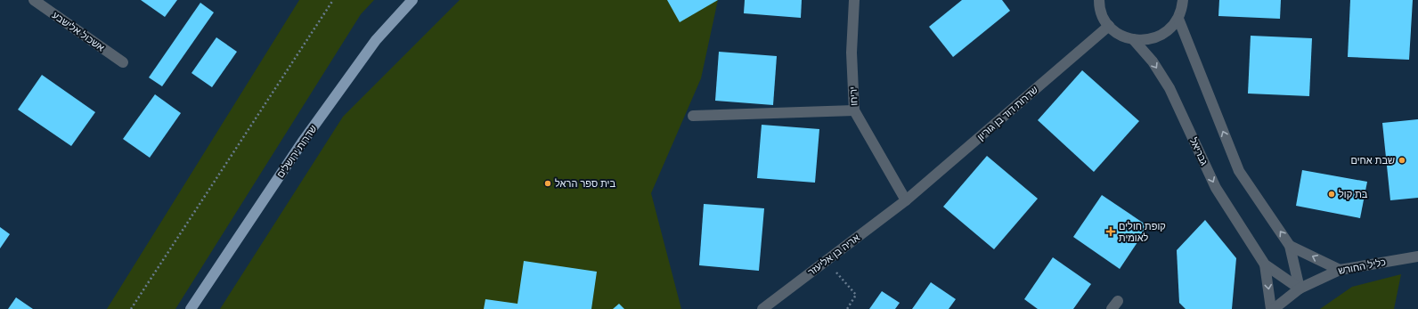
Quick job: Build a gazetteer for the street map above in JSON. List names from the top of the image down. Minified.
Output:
{"streets":{"main road":["שדרות ירושלים"],"street":["אשכול אלישבע","יריחו","שדרות דוד בן גוריון","גבריאל","אריה בן אליעזר","כליל החורש"]},"crossings":[["יריחו","שדרות דוד בן גוריון"],["יריחו","אריה בן אליעזר"],["שדרות דוד בן גוריון","אריה בן אליעזר"],["גבריאל","כליל החורש"]],"places":{"other":["שבת אחים","בית ספר הראל","בת קול"],"health":["קופת חולים לאומית"]}}
